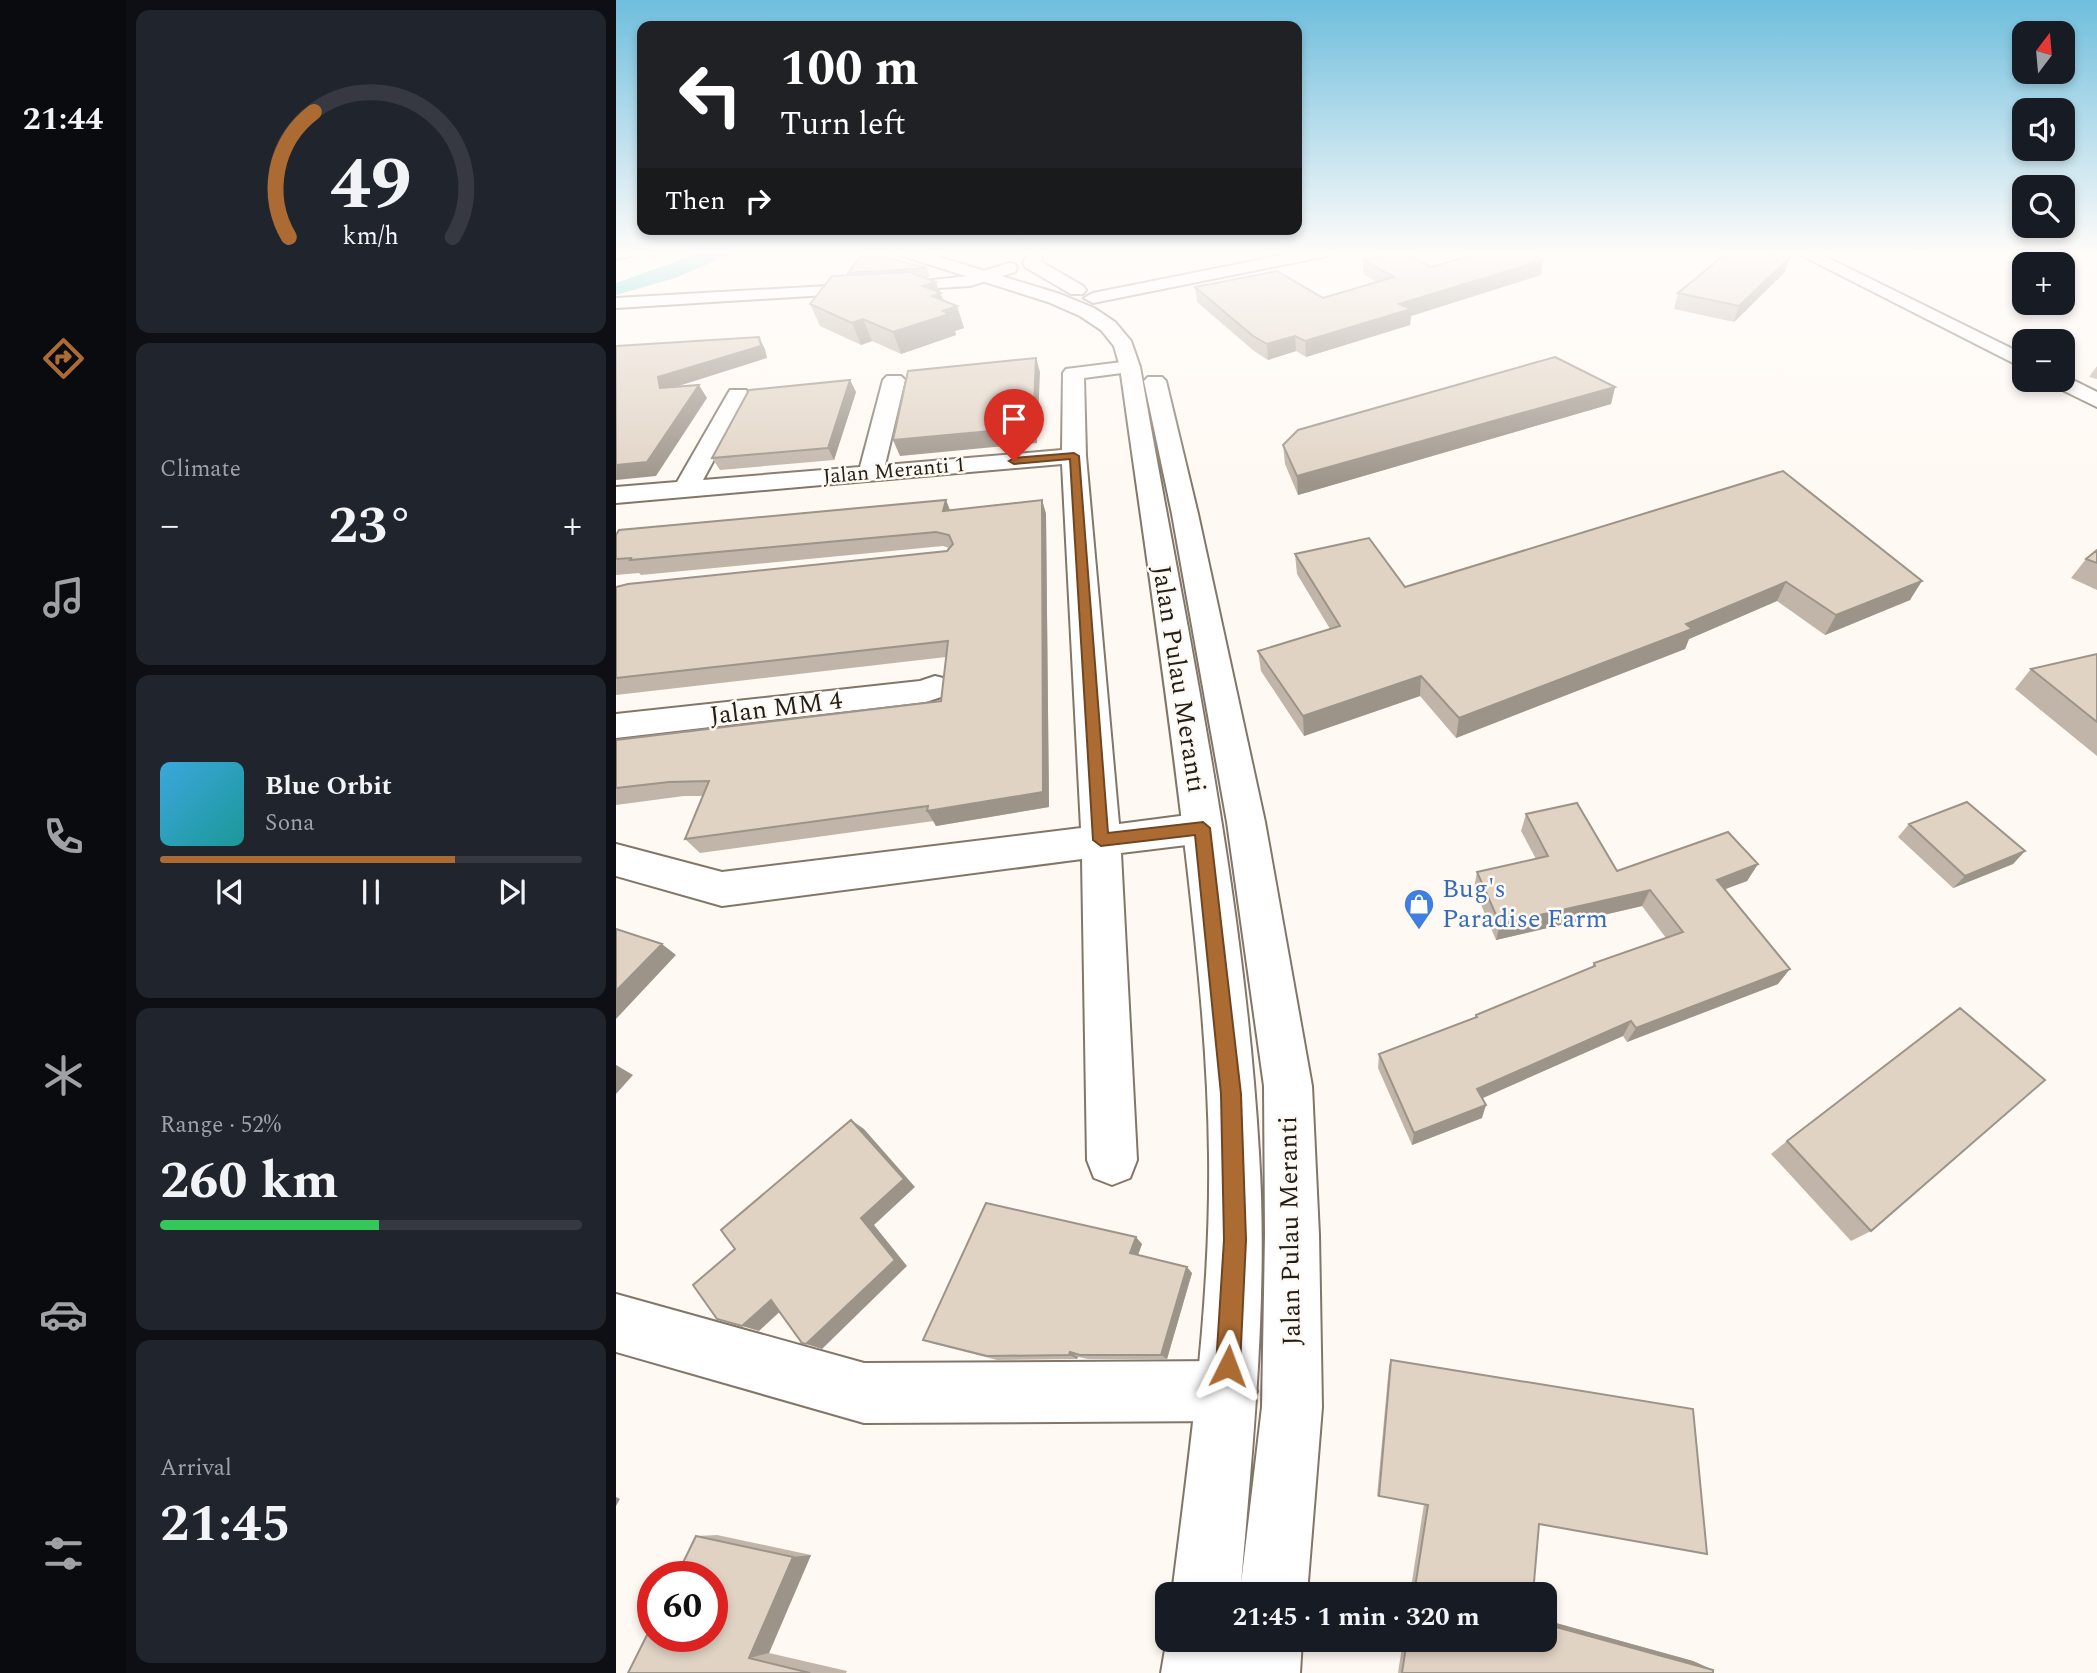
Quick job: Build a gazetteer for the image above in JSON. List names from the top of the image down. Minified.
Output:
{"streets":{"street":["Jalan Meranti 1","Jalan Pulau Meranti","Jalan MM 4"]},"places":{"shop":["Bug's Paradise Farm"]},"north":"top","page":{"tabs":"21:44","map_buttons":["+","−"],"turn":["100 m","Turn left"],"then":"Then","tile":["Climate",["Range · 52%","260 km"],["Arrival","21:45"]],"heat":["−","23°","+"],"song":["Blue Orbit","Sona"],"limit":"60","trip":"21:45 · 1 min · 320 m","gauge":["49","km/h"]}}
